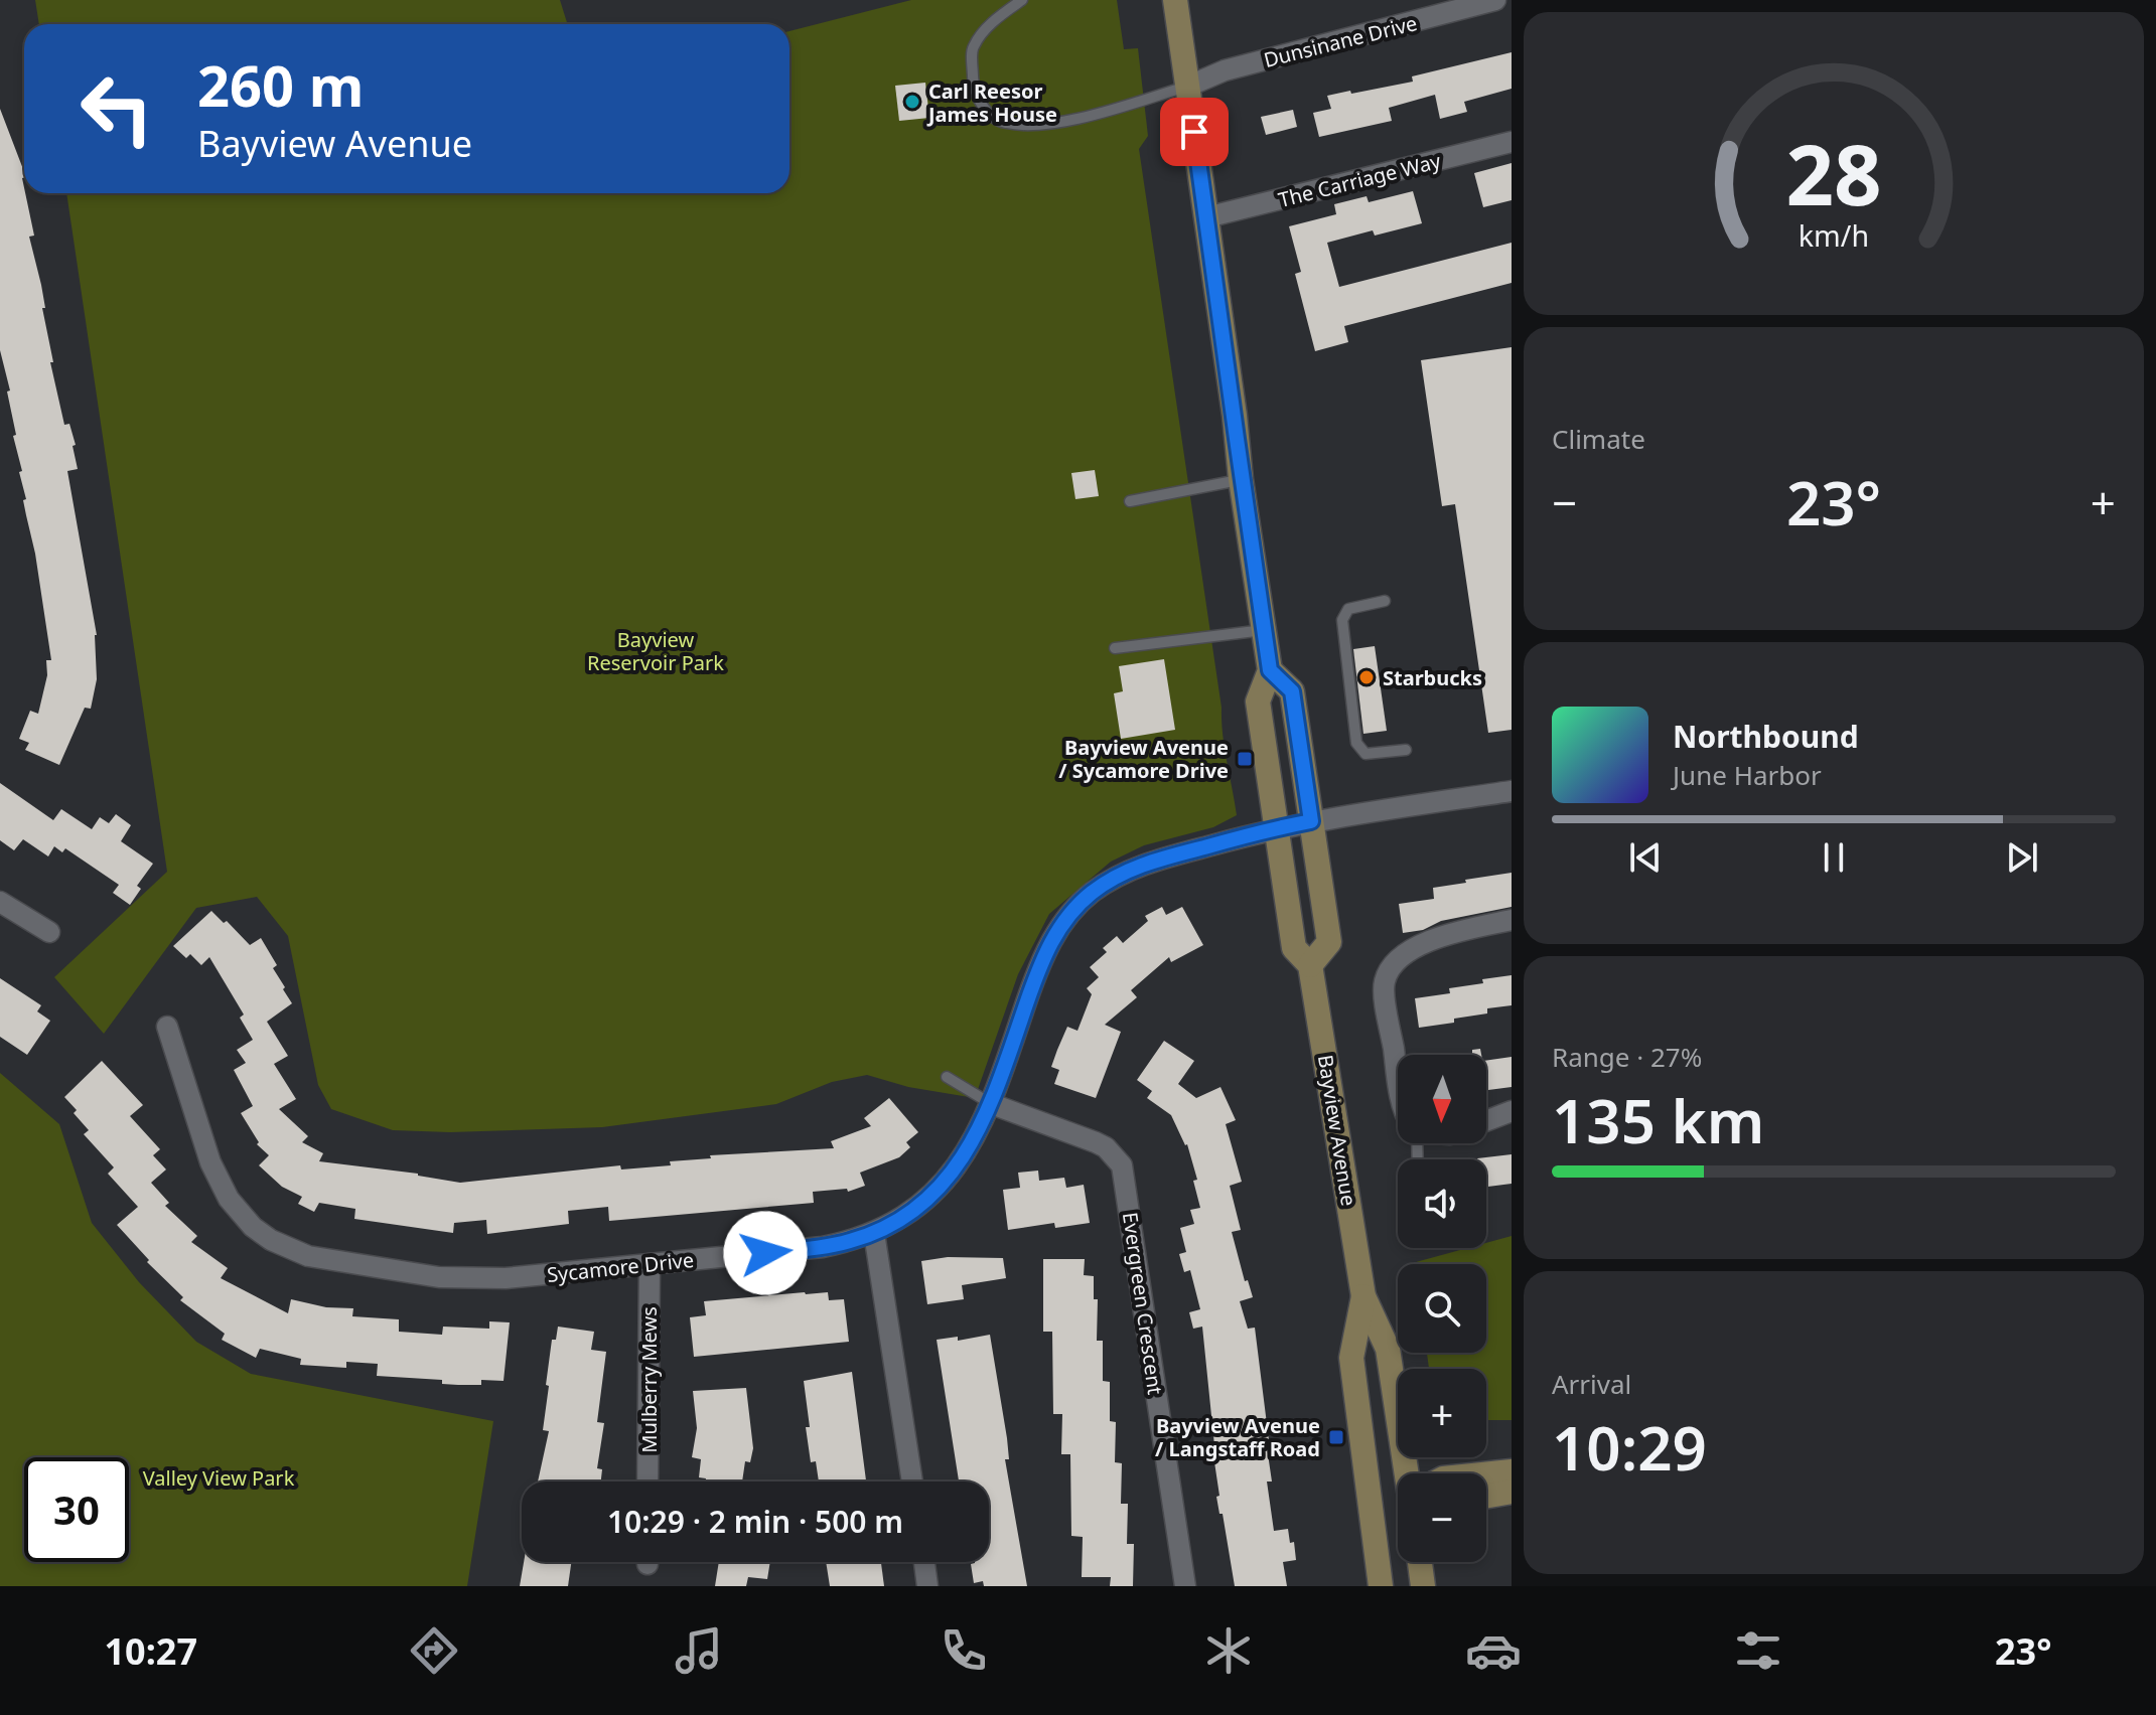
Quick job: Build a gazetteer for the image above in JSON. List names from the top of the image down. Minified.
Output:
{"streets":{"main road":["Bayview Avenue"],"street":["Dunsinane Drive","The Carriage Way","Sycamore Drive","Evergreen Crescent","Mulberry Mews"]},"crossings":[["Dunsinane Drive","Bayview Avenue"],["The Carriage Way","Bayview Avenue"],["Bayview Avenue","Sycamore Drive"],["Sycamore Drive","Evergreen Crescent"],["Sycamore Drive","Mulberry Mews"]],"parks":["Bayview Reservoir Park","Valley View Park"],"places":{"other":["Carl Reesor James House","Starbucks"],"transit":["Bayview Avenue / Sycamore Drive","Bayview Avenue / Langstaff Road"]},"north":"bottom","page":{"turn":["260 m","Bayview Avenue"],"tile":["Climate",["Range · 27%","135 km"],["Arrival","10:29"]],"heat":["−","23°","+"],"song":["Northbound","June Harbor"],"map_buttons":["+","−"],"limit":"30","trip":"10:29 · 2 min · 500 m","tabs":["10:27","23°"],"gauge":["28","km/h"]}}
